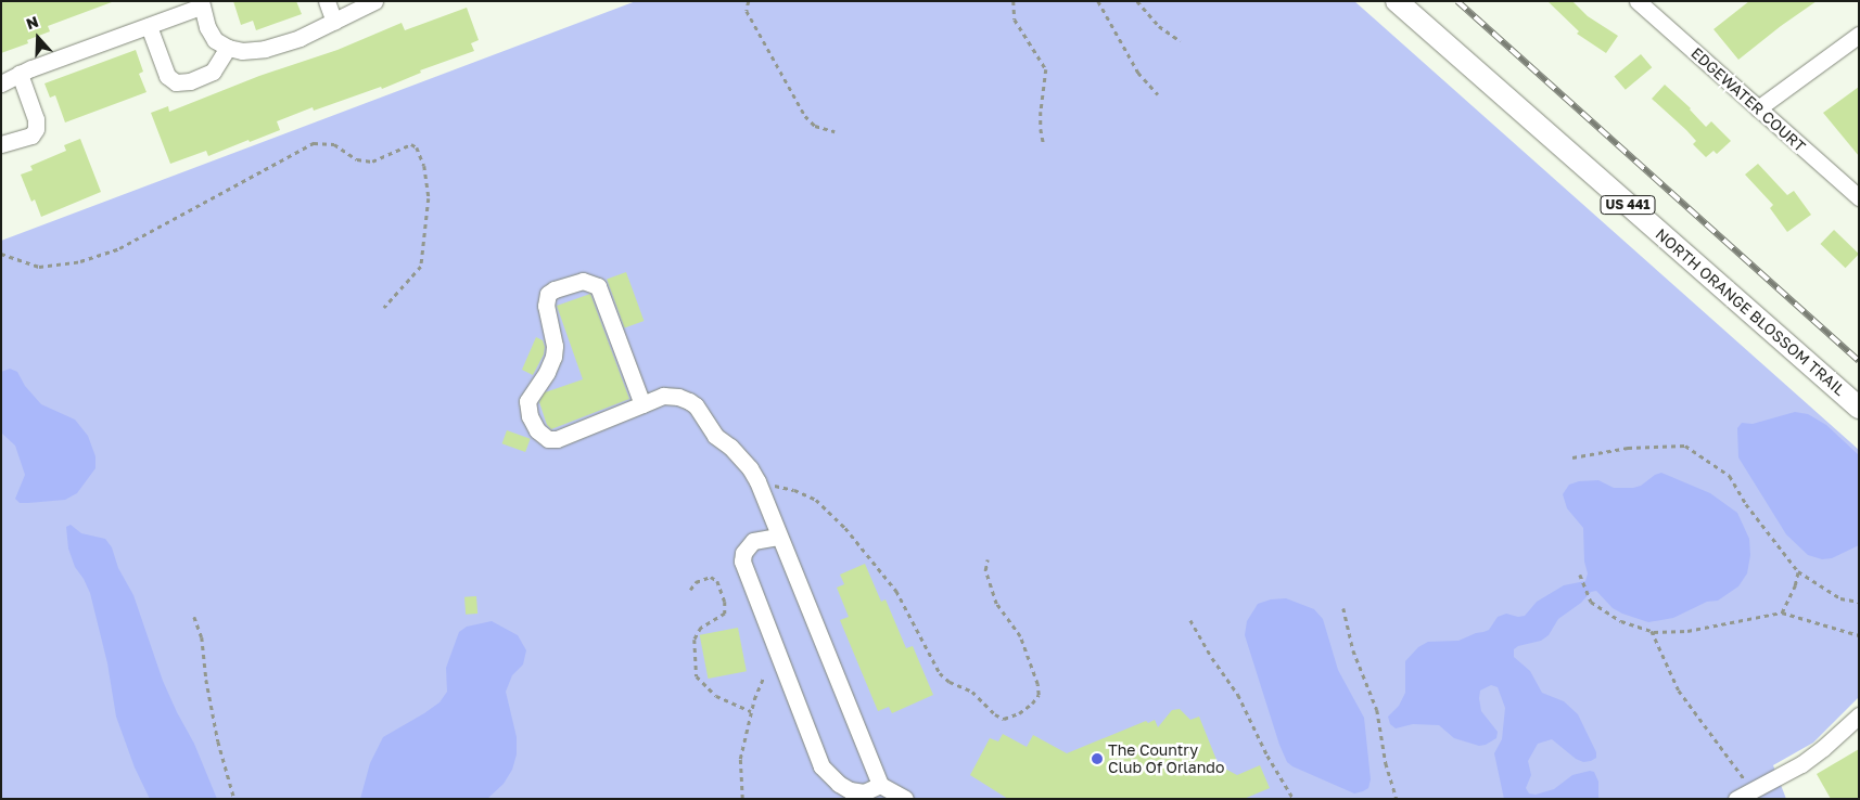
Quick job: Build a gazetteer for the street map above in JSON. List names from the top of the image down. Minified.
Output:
{"streets":{"main road":["US 441","NORTH ORANGE BLOSSOM TRAIL"],"street":["EDGEWATER COURT"]},"places":["The Country Club Of Orlando"],"north":"top"}
